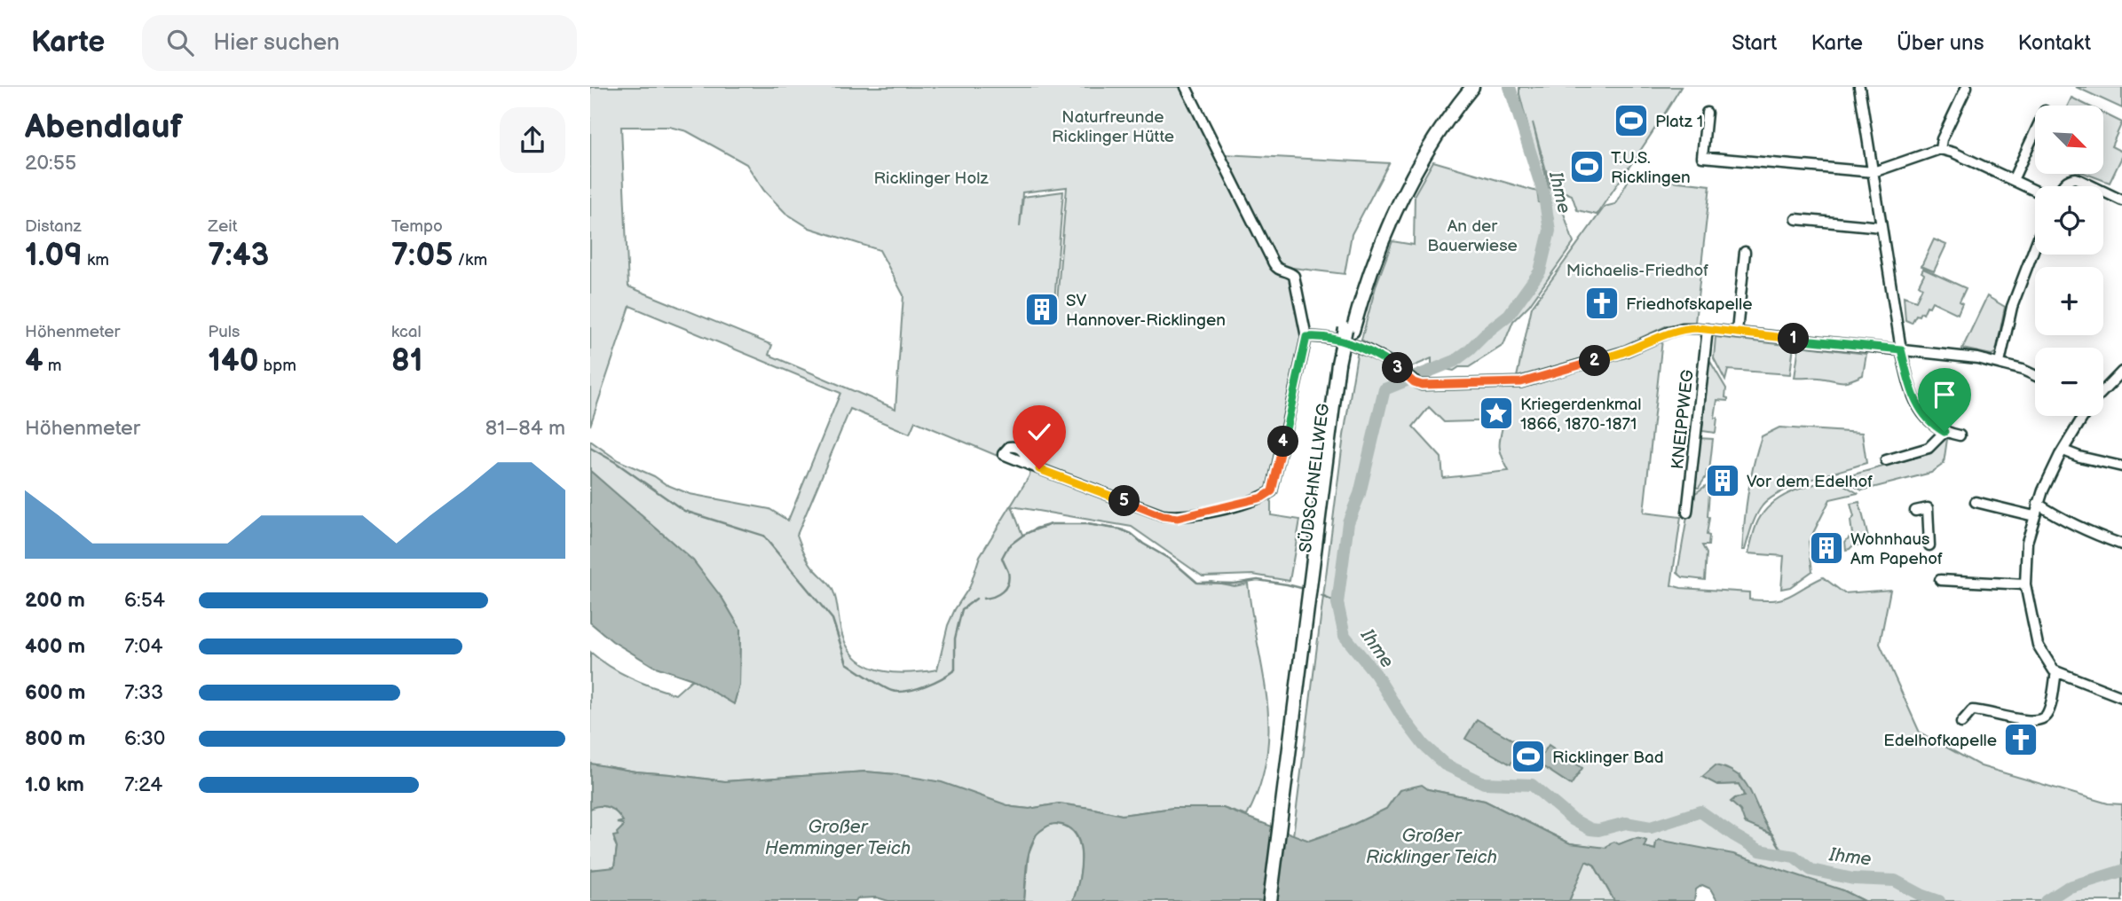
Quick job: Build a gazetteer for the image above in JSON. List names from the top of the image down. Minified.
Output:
{"streets":{"highway":["SÜDSCHNELLWEG"],"street":["KNEIPPWEG"]},"water":["Ihme","Großer Hemminger Teich","Großer Ricklinger Teich"],"parks":["Naturfreunde Ricklinger Hütte","Ricklinger Holz","An der Bauerwiese","Michaelis-Friedhof"],"places":{"sports":["Platz 1","T.U.S. Ricklingen","Ricklinger Bad"],"church":["Friedhofskapelle","Edelhofkapelle"],"building":["SV Hannover-Ricklingen","Vor dem Edelhof","Wohnhaus Am Papehof"],"place":["Kriegerdenkmal 1866, 1870-1871"]},"north":"bottom right","page":{"header":"Karte","search":"Hier suchen","nav":["Start","Karte","Über uns","Kontakt"],"heading":["Abendlauf","20:55"],"map_buttons":["+","−"],"stats":[["Distanz","1.09 km"],["Zeit","7:43"],["Tempo","7:05 /km"],["Höhenmeter","4 m"],["Puls","140 bpm"],["kcal","81"]],"pins":["1","2","3","4","5"],"chart":["Höhenmeter","81–84 m"],"list":[{"name":"200 m","note":"6:54"},{"name":"400 m","note":"7:04"},{"name":"600 m","note":"7:33"},{"name":"800 m","note":"6:30"},{"name":"1.0 km","note":"7:24"}]}}
